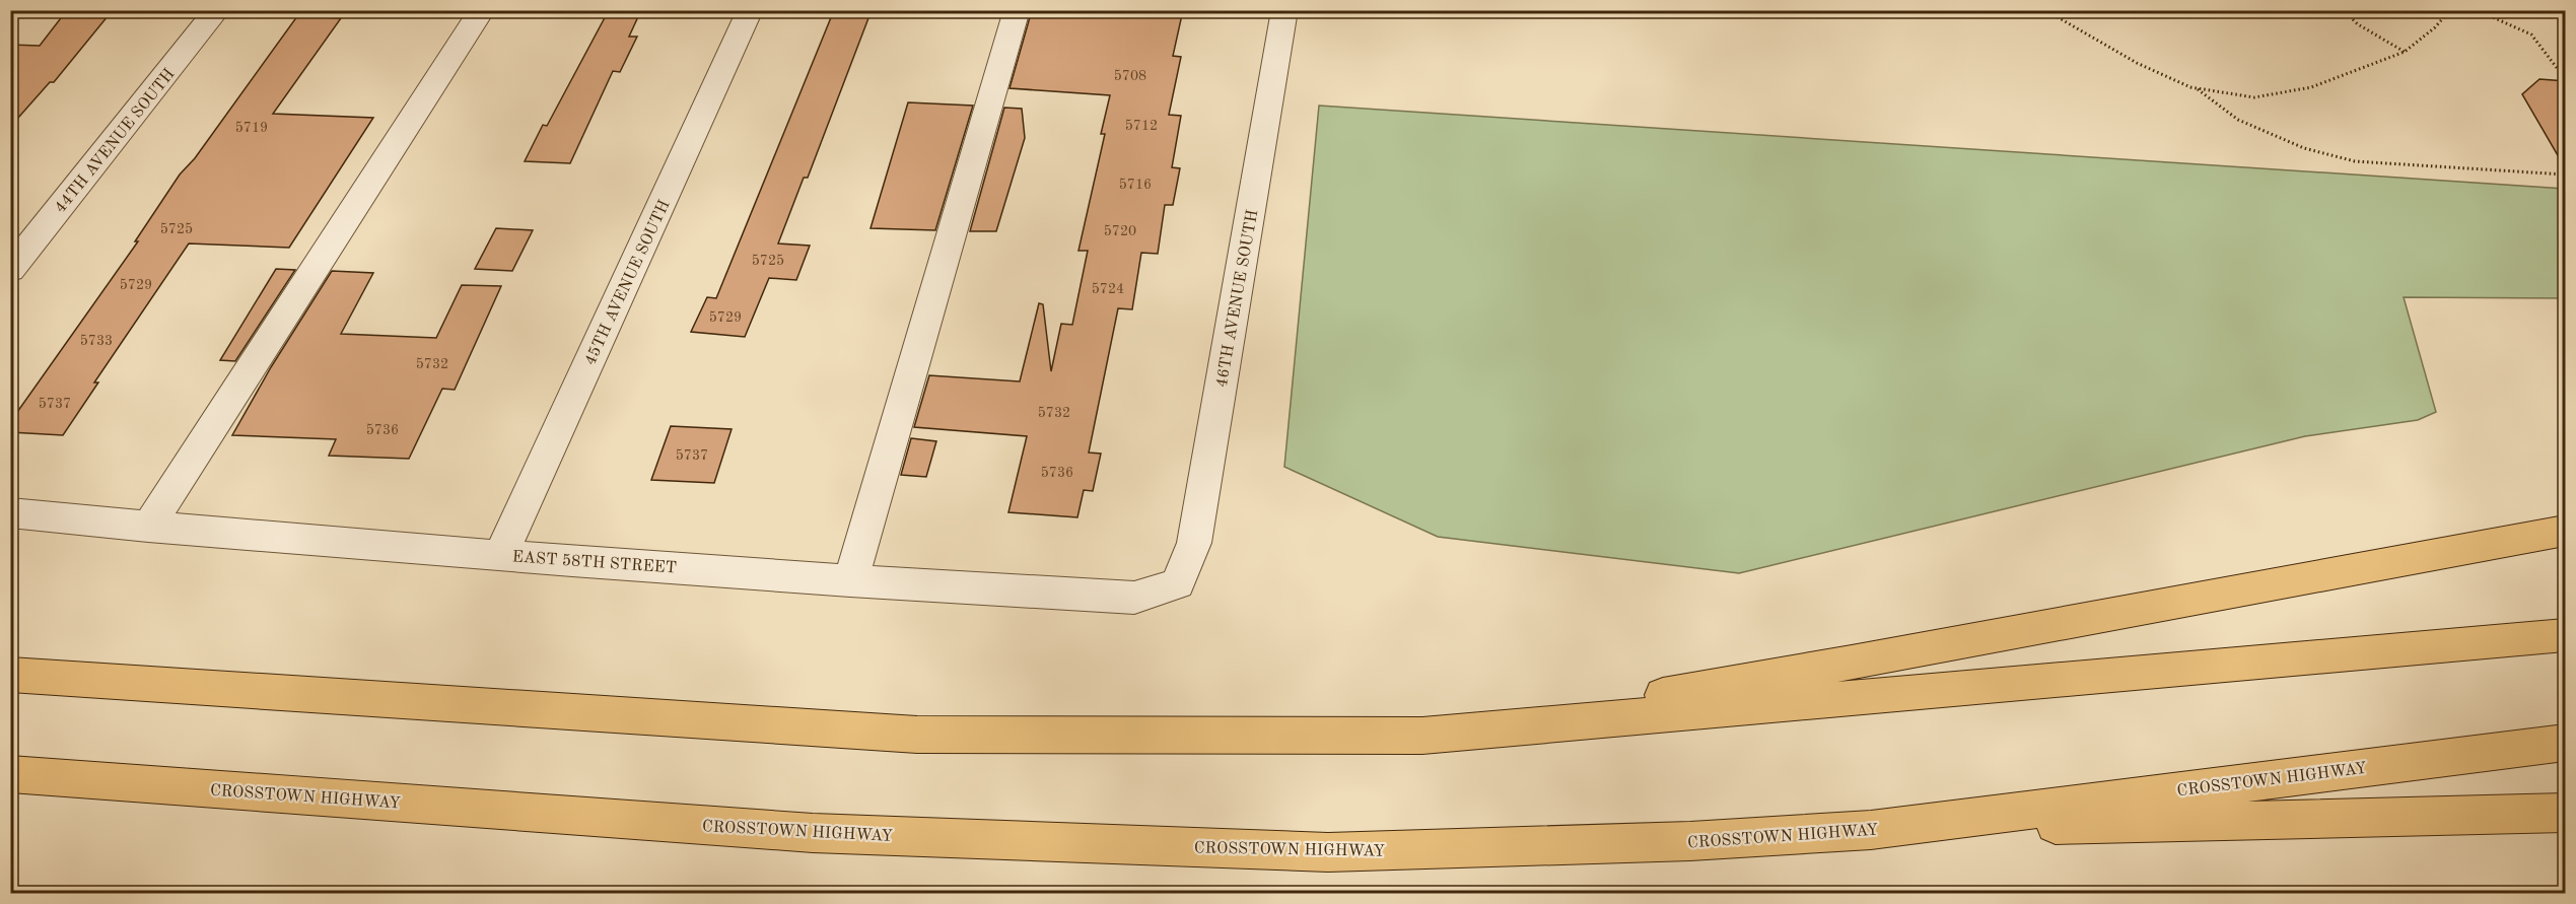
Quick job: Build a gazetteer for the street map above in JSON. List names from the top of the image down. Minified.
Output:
{"streets":{"highway":["CROSSTOWN HIGHWAY"],"street":["44TH AVENUE SOUTH","45TH AVENUE SOUTH","46TH AVENUE SOUTH","EAST 58TH STREET"]},"crossings":[["45TH AVENUE SOUTH","EAST 58TH STREET"],["46TH AVENUE SOUTH","EAST 58TH STREET"]],"house_numbers":["5708","5712","5719","5716","5725","5720","5725","5729","5724","5729","5733","5732","5737","5732","5736","5737","5736"]}
